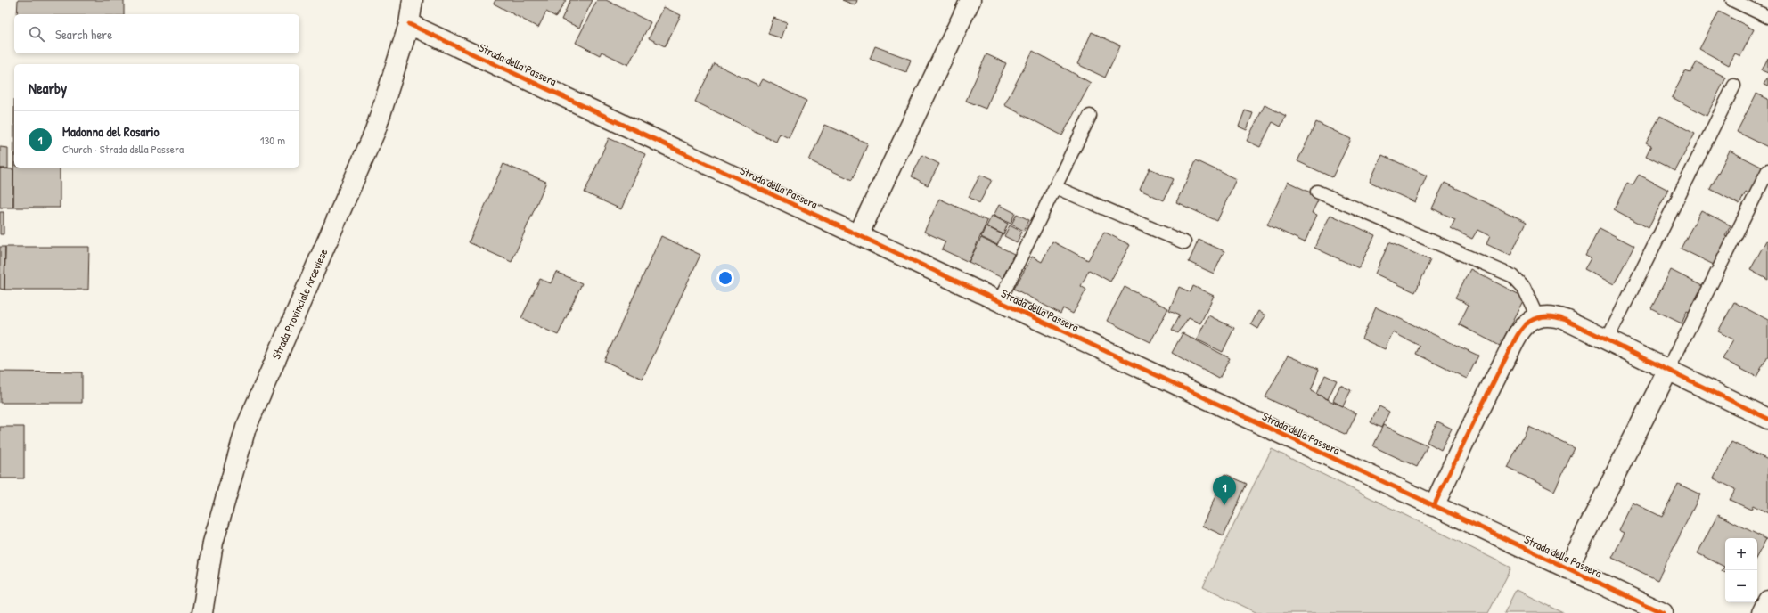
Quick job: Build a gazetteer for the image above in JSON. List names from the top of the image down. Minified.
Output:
{"streets":{"street":["Strada della Passera","Strada Provinciale Arceviese"]},"crossings":[["Strada della Passera","Strada Provinciale Arceviese"]],"page":{"search":"Search here","heading":"Nearby","list":[{"mark":"1","name":"Madonna del Rosario","note":"Church · Strada della Passera","value":"130 m"}],"pins":"1","map_buttons":["+","−"]}}
